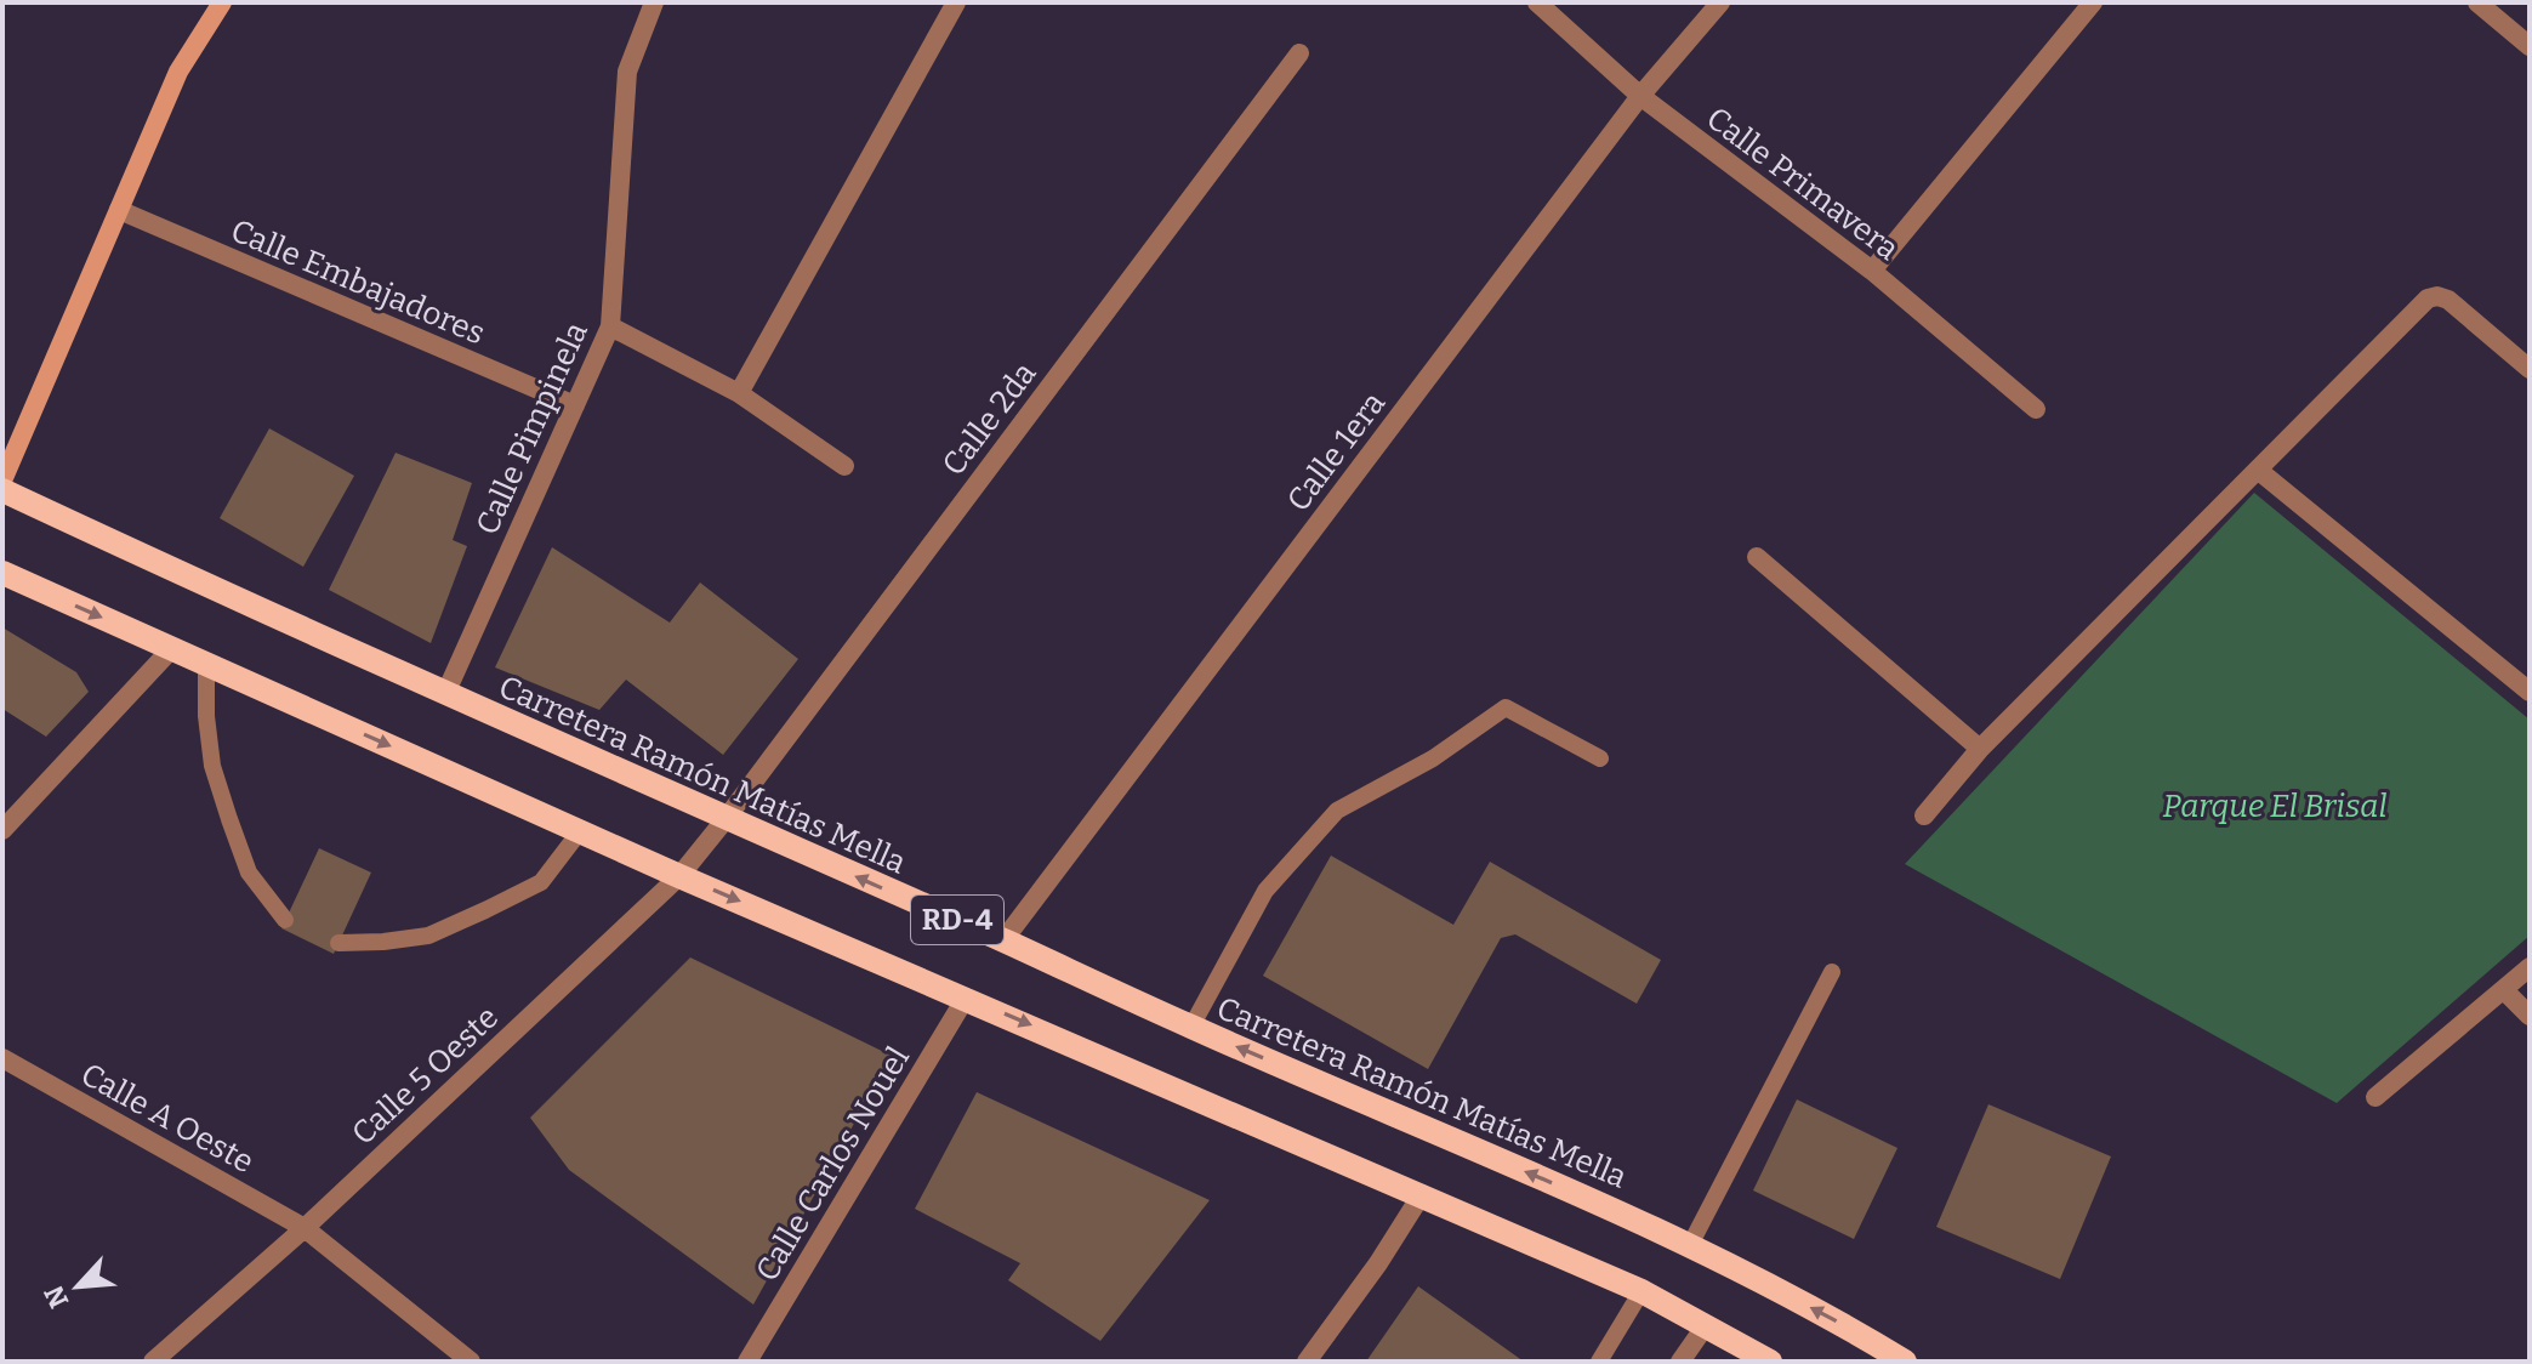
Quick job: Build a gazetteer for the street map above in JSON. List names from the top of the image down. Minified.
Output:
{"streets":{"main road":["Carretera Ramón Matías Mella","RD-4"],"street":["Calle Primavera","Calle Embajadores","Calle 2da","Calle Pimpinela","Calle 1era","Calle 5 Oeste","Calle A Oeste","Calle Carlos Nouel"]},"crossings":[["Calle Primavera","Calle 1era"],["Calle Embajadores","Calle Pimpinela"],["Calle 2da","Carretera Ramón Matías Mella"],["Calle 2da","Calle 5 Oeste"],["Calle Pimpinela","Carretera Ramón Matías Mella"],["Calle 1era","Carretera Ramón Matías Mella"],["Carretera Ramón Matías Mella","Calle 5 Oeste"],["RD-4","Calle 5 Oeste"],["RD-4","Calle Carlos Nouel"],["Calle 5 Oeste","Calle A Oeste"]],"parks":["Parque El Brisal"],"north":"bottom left"}
